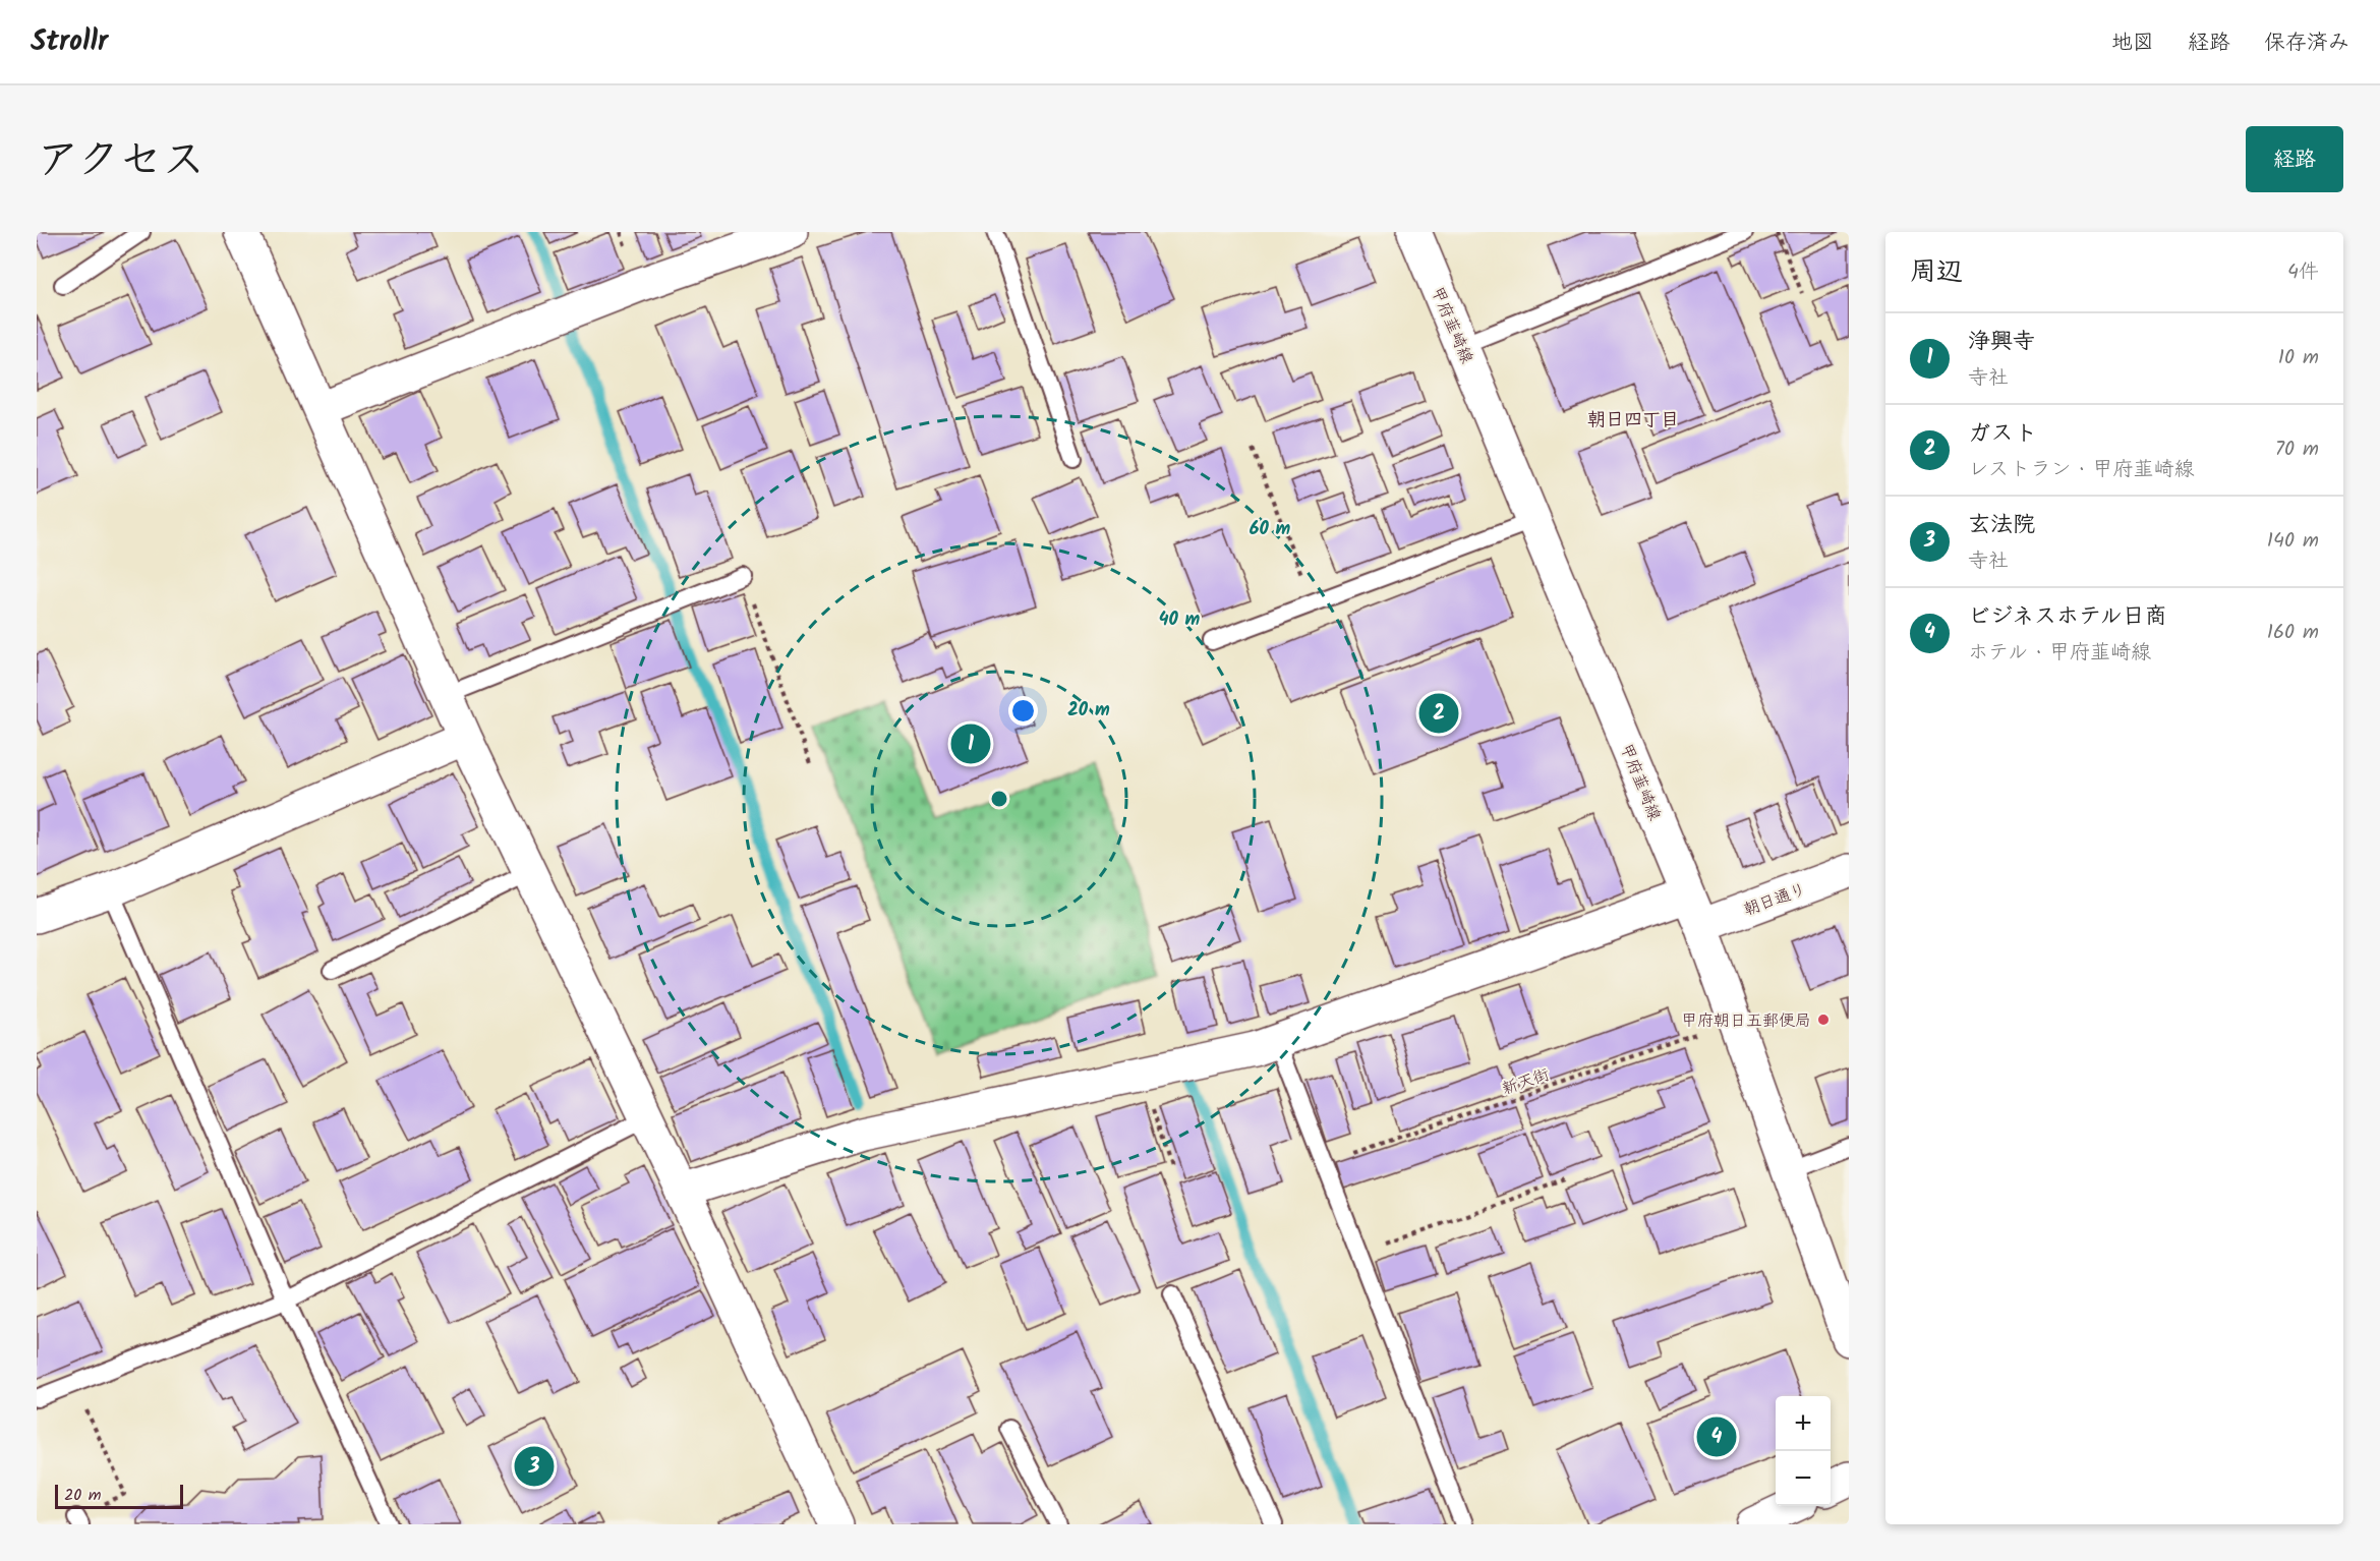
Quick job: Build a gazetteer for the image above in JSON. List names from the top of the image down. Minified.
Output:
{"streets":{"street":["甲府韮崎線","朝日通り"],"path":["新天街"]},"crossings":[["甲府韮崎線","朝日通り"],["甲府韮崎線","新天街"]],"districts":["朝日四丁目"],"places":["甲府朝日五郵便局"],"scale_bar":"20 m","page":{"header":"Strollr","nav":["地図","経路","保存済み"],"title":"アクセス","buttons":"経路","heading":["周辺","4件"],"list":[{"mark":"1","name":"浄興寺","note":"寺社","value":"10 m"},{"mark":"2","name":"ガスト","note":"レストラン · 甲府韮崎線","value":"70 m"},{"mark":"3","name":"玄法院","note":"寺社","value":"140 m"},{"mark":"4","name":"ビジネスホテル日商","note":"ホテル · 甲府韮崎線","value":"160 m"}],"pins":["2","1","4","3"],"map_buttons":["+","−"],"scale":"20 m"},"rings":["60 m","40 m","20 m"]}
